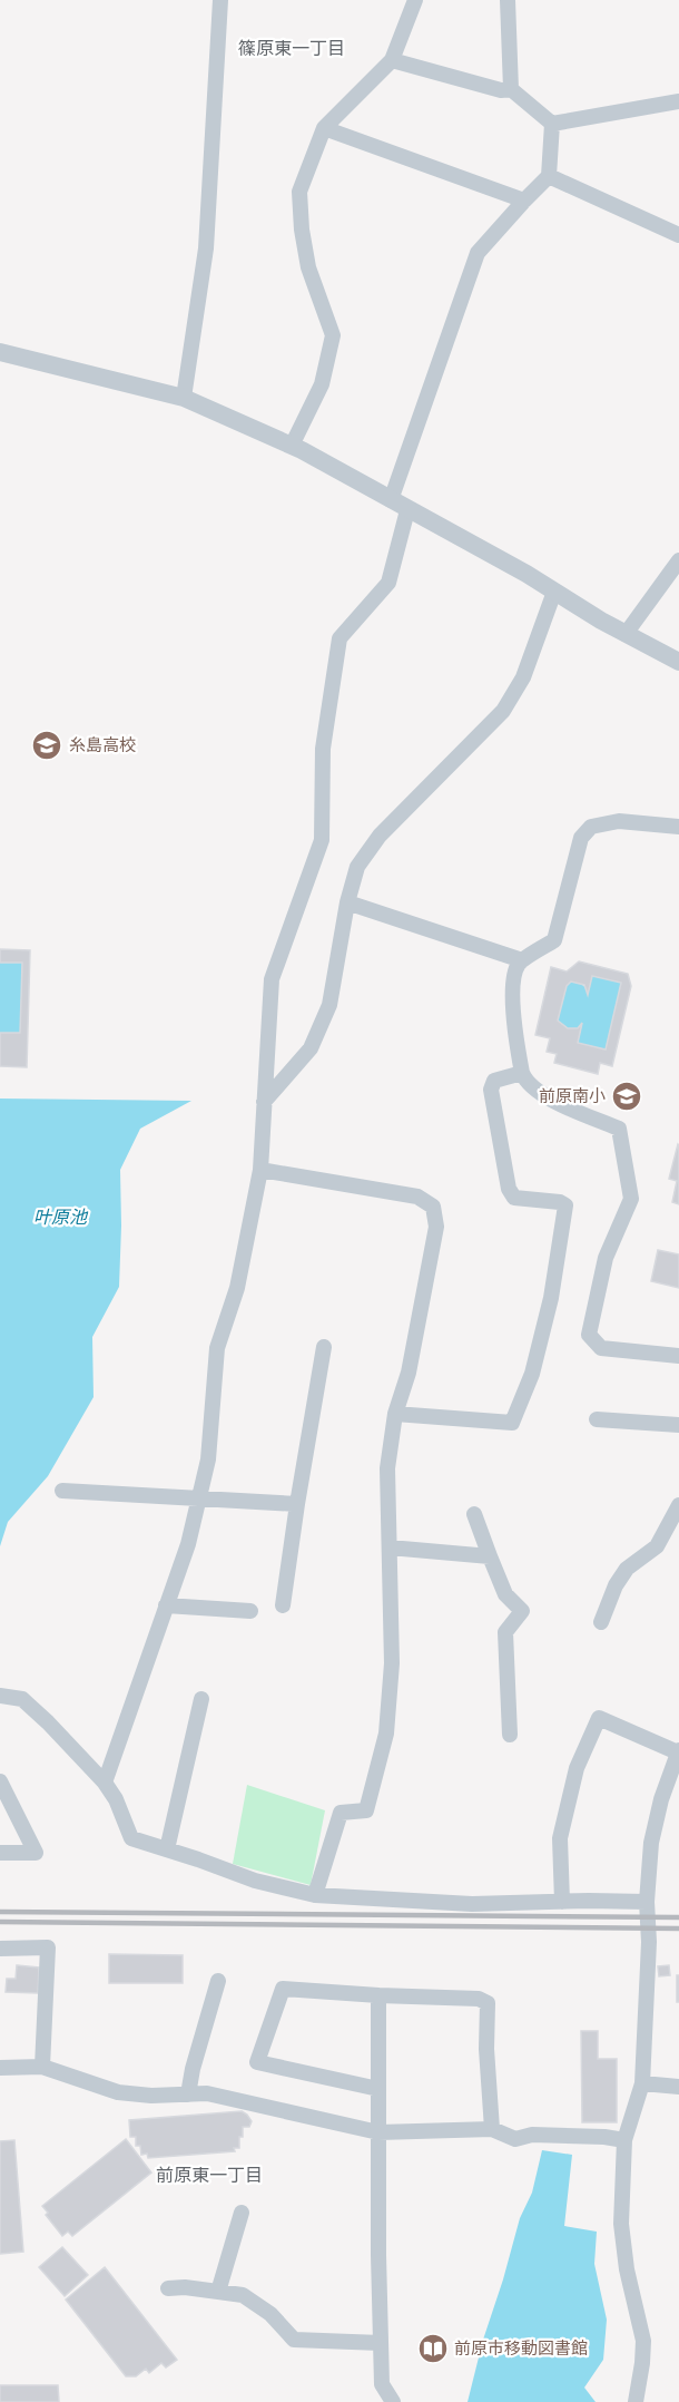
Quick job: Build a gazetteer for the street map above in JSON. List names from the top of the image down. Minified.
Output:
{"districts":["篠原東一丁目","前原東一丁目"],"water":["叶原池"],"places":{"school or university":["糸島高校","前原南小"],"library":["前原市移動図書館"]}}
